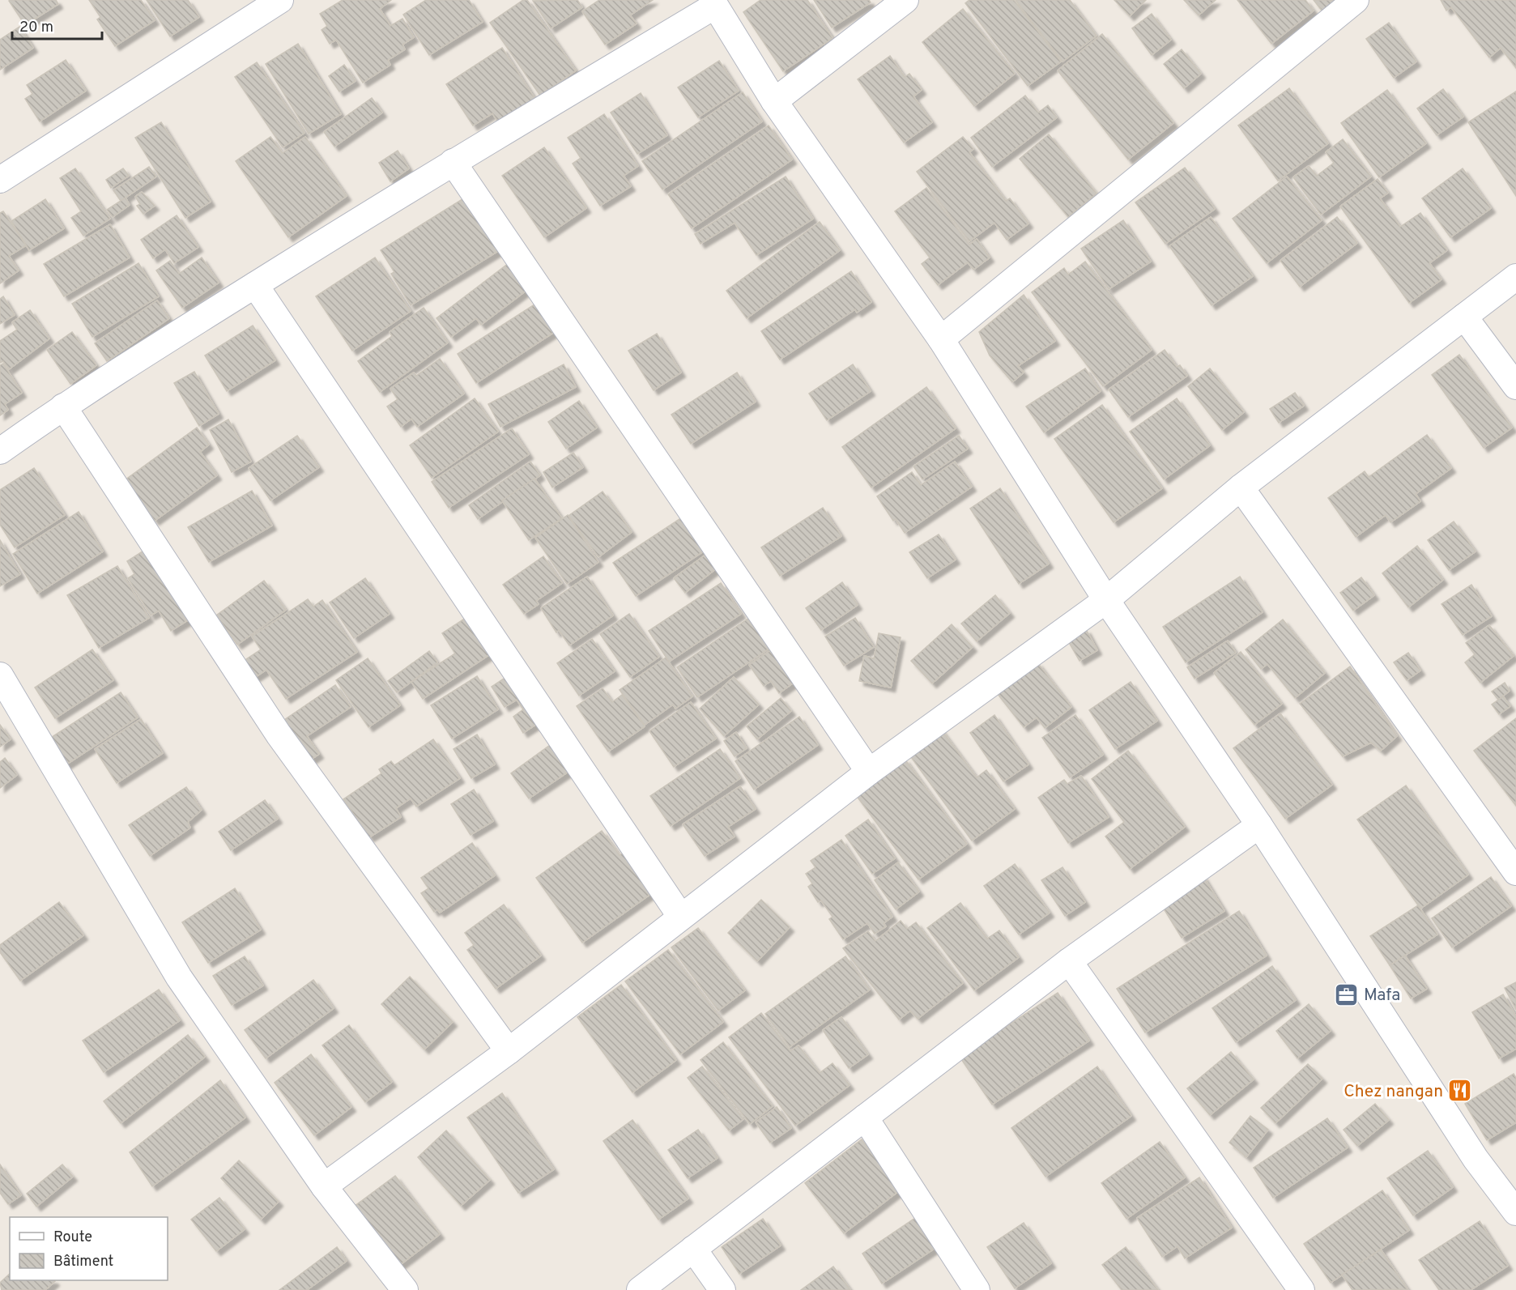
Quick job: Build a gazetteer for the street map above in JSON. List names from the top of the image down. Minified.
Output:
{"places":{"office":["Mafa"],"restaurant":["Chez nangan"]},"legend":["Route","Bâtiment"],"scale_bar":"20 m"}
